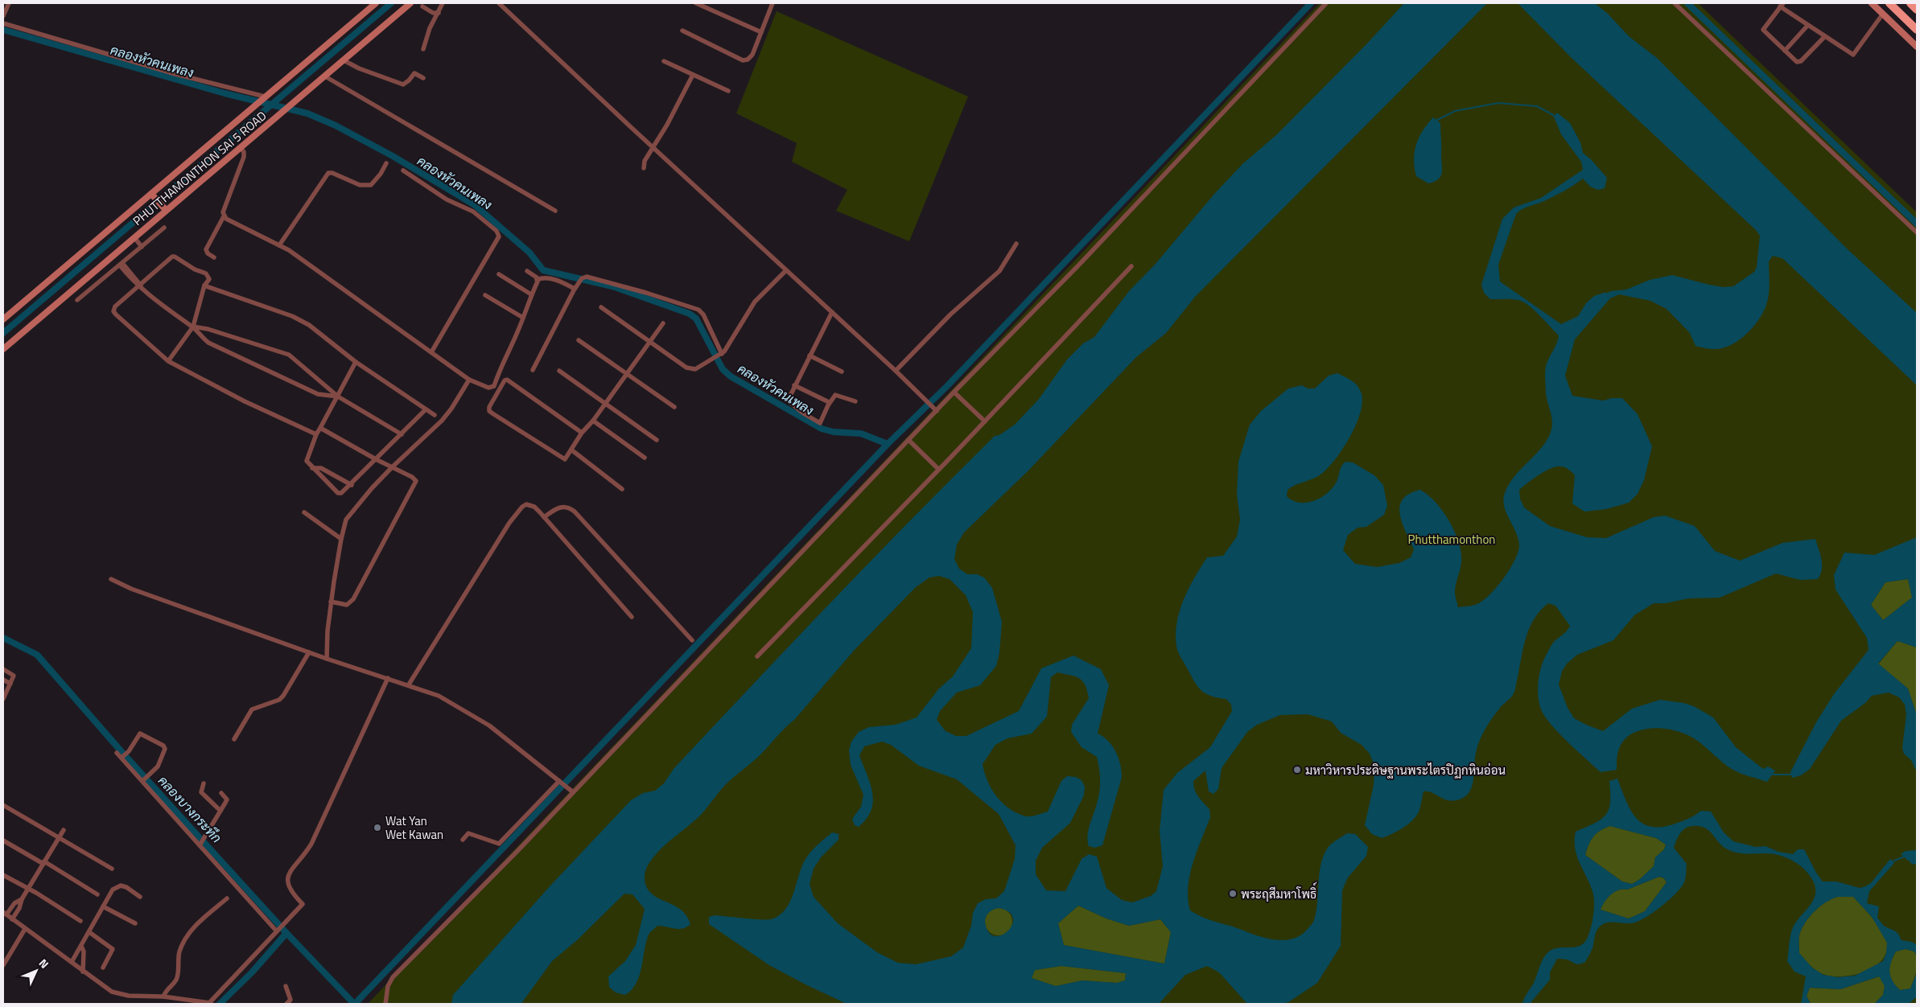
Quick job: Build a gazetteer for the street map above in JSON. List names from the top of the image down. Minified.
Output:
{"streets":{"main road":["PHUTTHAMONTHON SAI 5 ROAD"]},"water":["คลองหัวคนเพลง","คลองบางกระทึก"],"parks":["Phutthamonthon"],"places":["มหาวิหารประดิษฐานพระไตรปิฏกหินอ่อน","Wat Yan Wet Kawan","พระฤสีมหาโพธิ์"],"north":"top right"}
